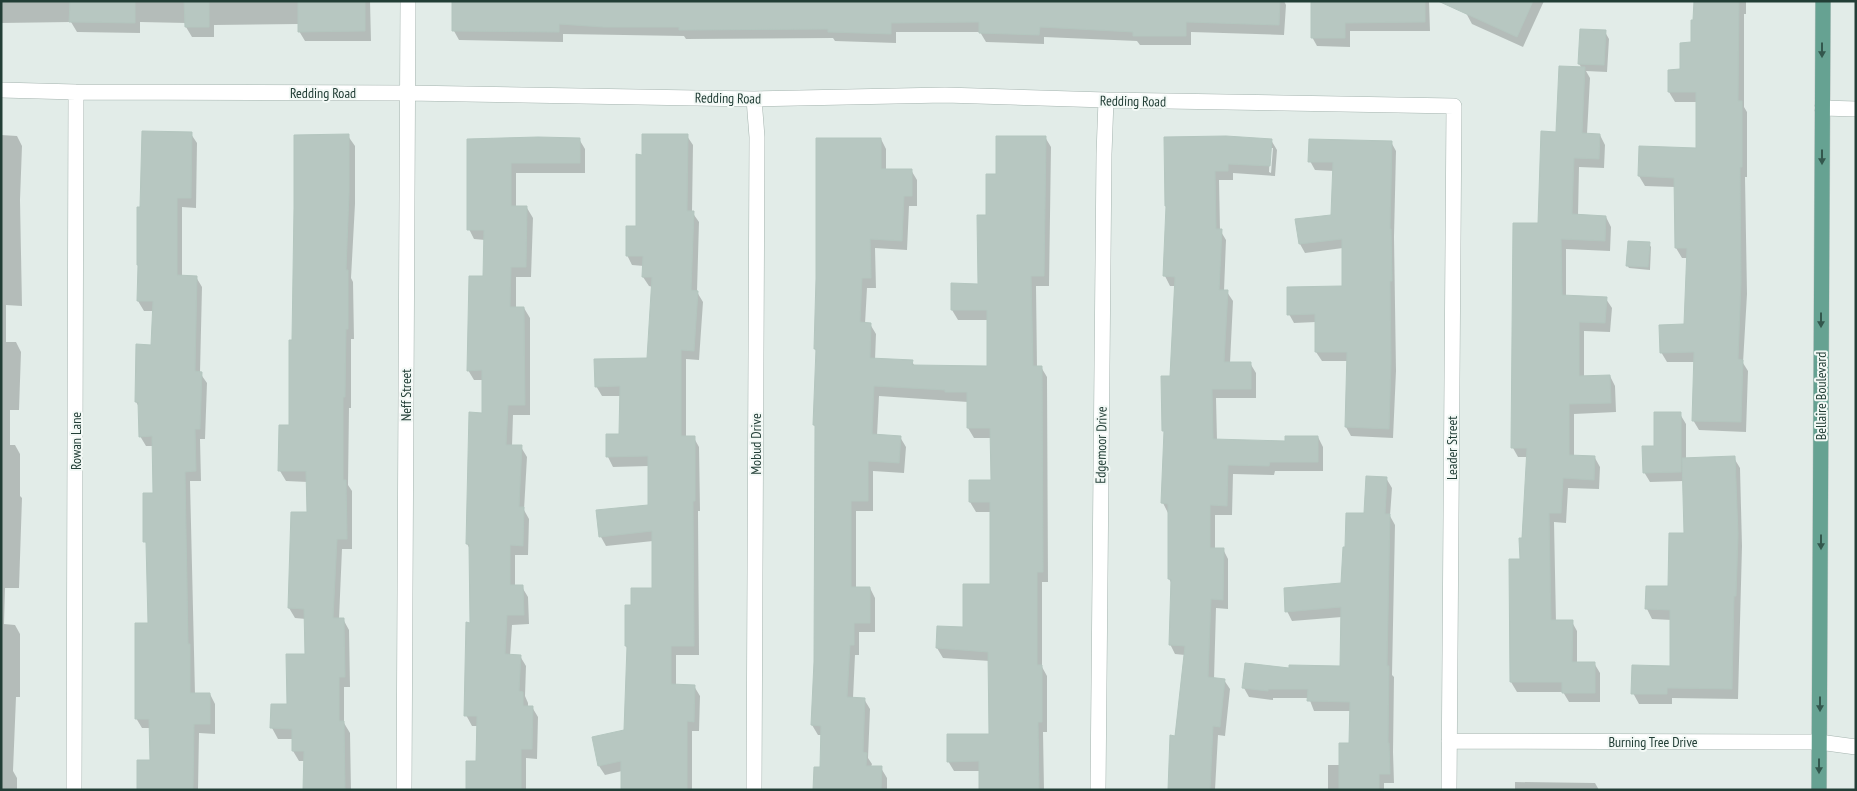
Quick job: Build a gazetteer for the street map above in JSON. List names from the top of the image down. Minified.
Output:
{"streets":{"main road":["Bellaire Boulevard"],"street":["Redding Road","Neff Street","Rowan Lane","Mobud Drive","Edgemoor Drive","Leader Street","Burning Tree Drive"]},"crossings":[["Redding Road","Neff Street"],["Redding Road","Rowan Lane"],["Redding Road","Mobud Drive"],["Redding Road","Edgemoor Drive"],["Redding Road","Leader Street"],["Bellaire Boulevard","Burning Tree Drive"],["Leader Street","Burning Tree Drive"]],"one_way":["Bellaire Boulevard"]}
